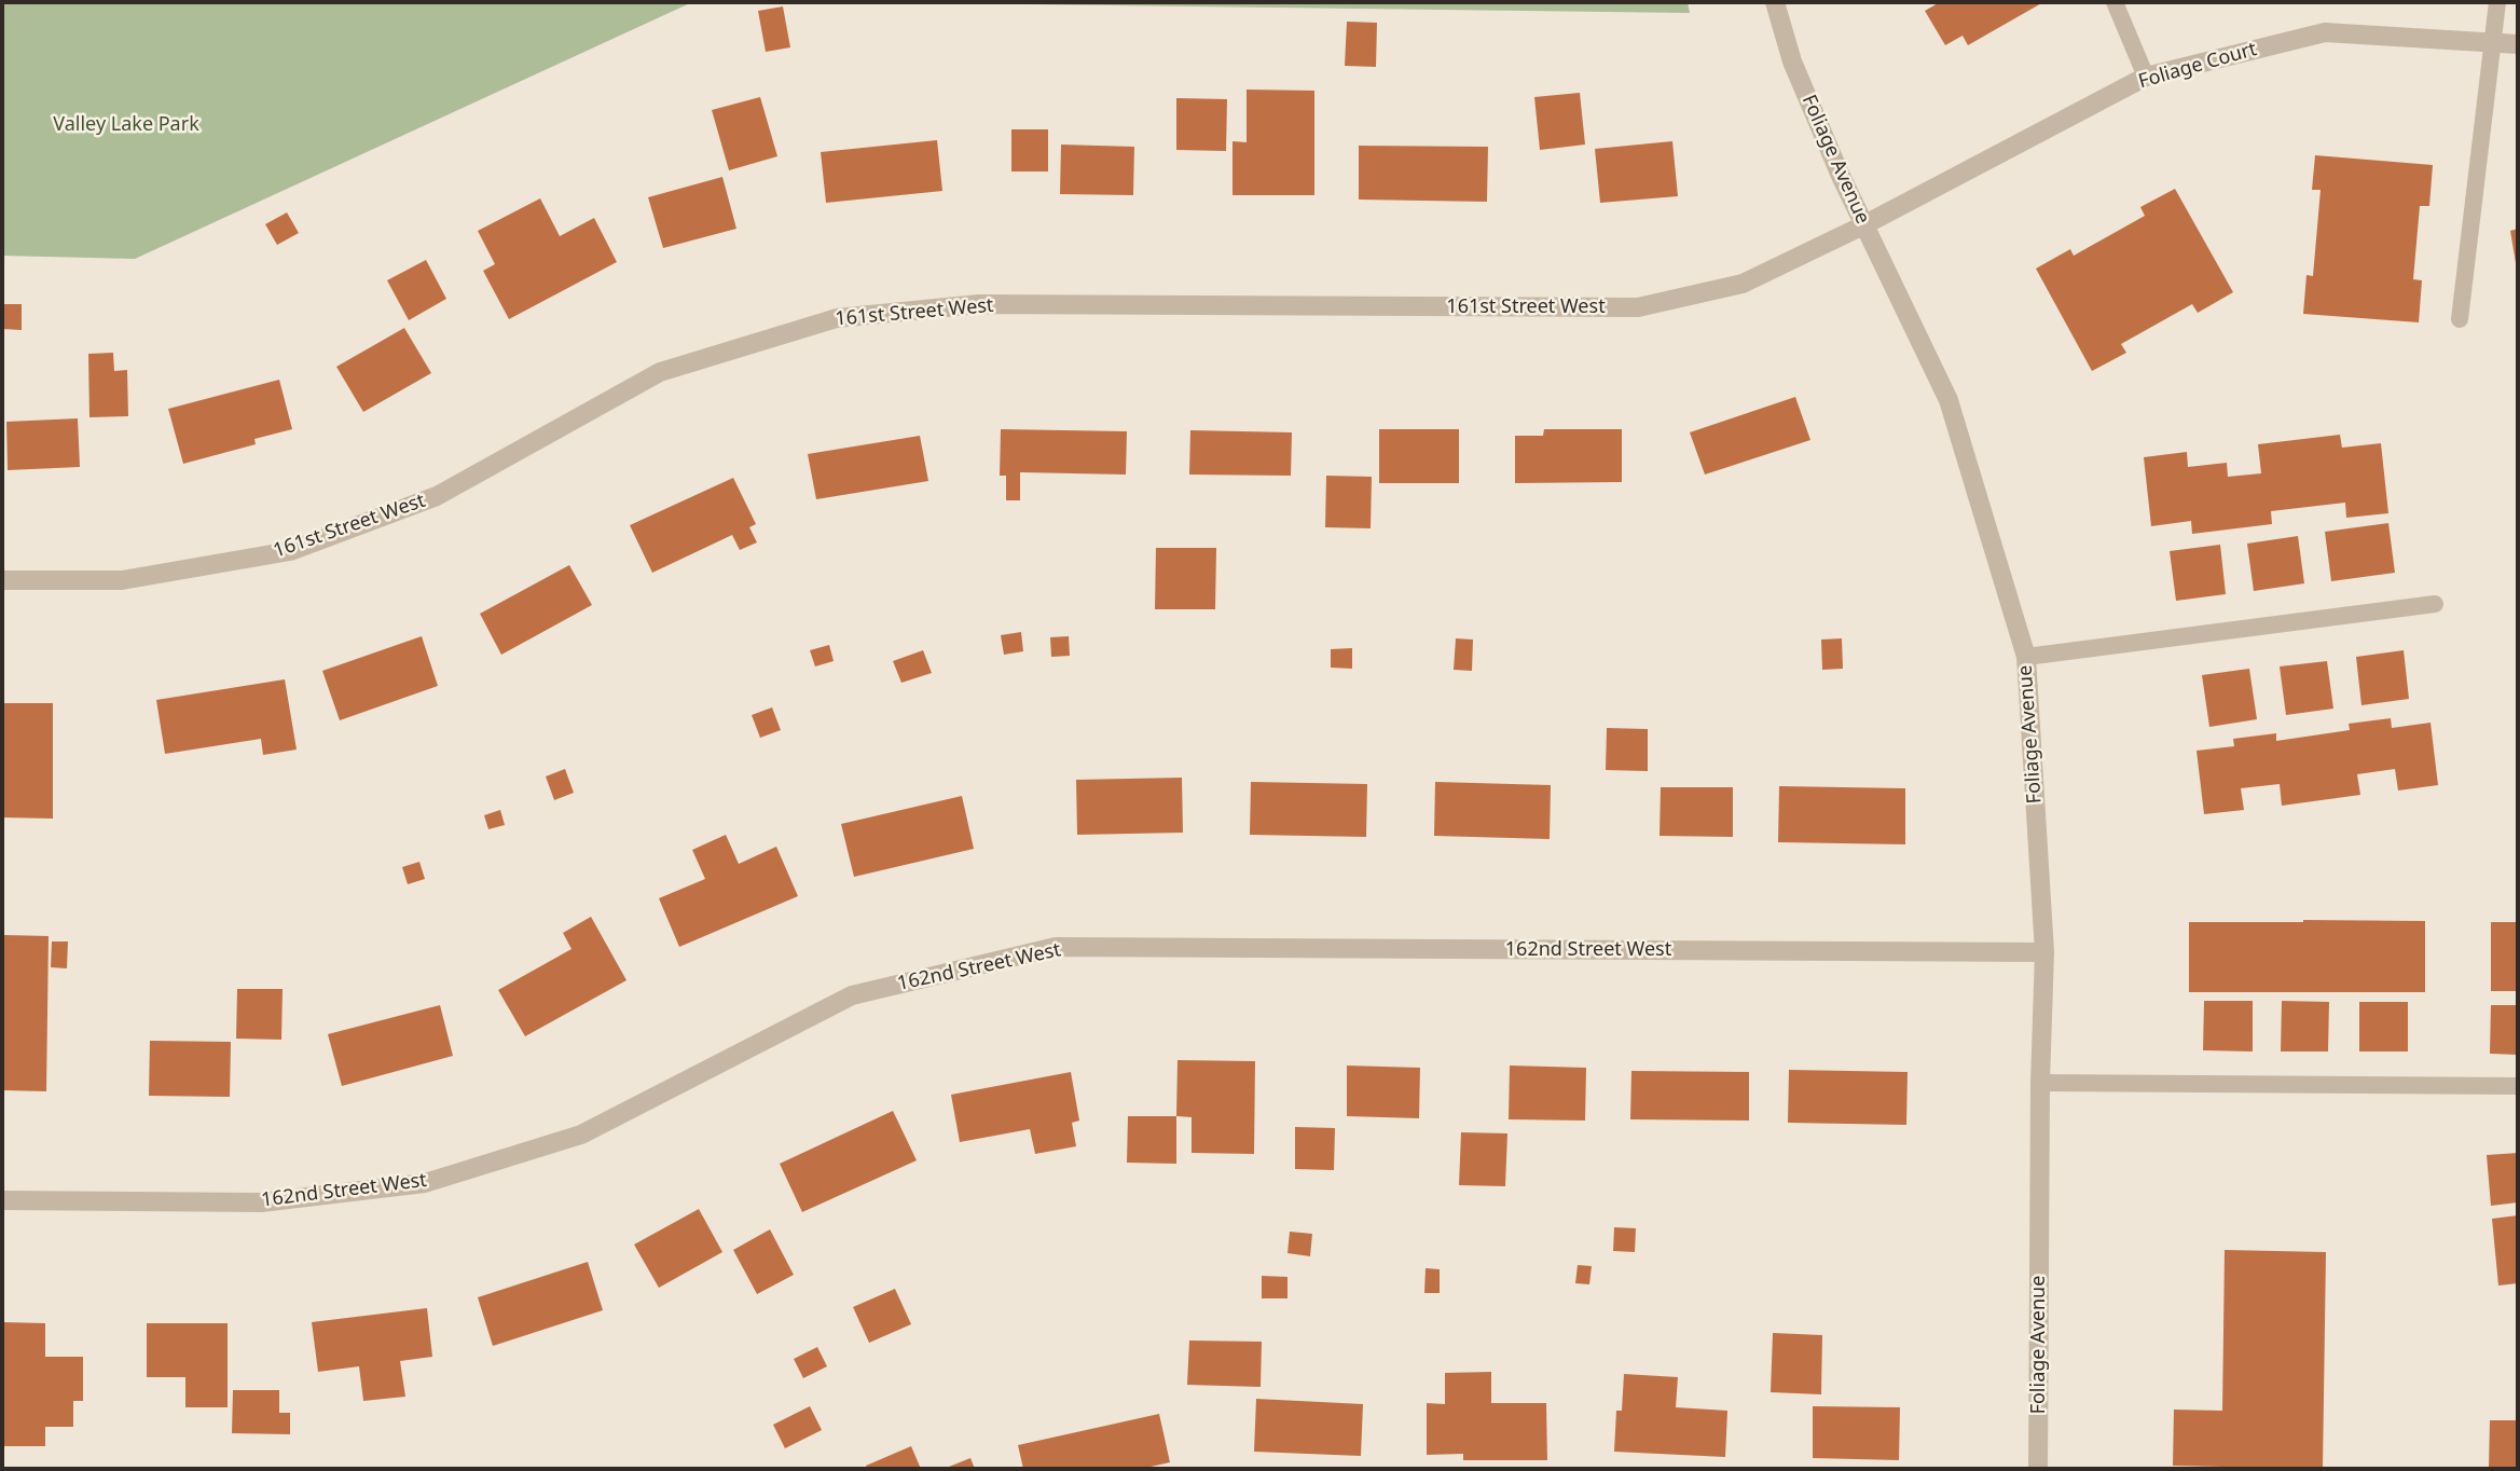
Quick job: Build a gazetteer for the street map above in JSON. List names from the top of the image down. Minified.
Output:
{"streets":{"street":["Foliage Court","Foliage Avenue","161st Street West","162nd Street West"]},"crossings":[["Foliage Court","Foliage Avenue"],["Foliage Court","161st Street West"],["Foliage Avenue","161st Street West"],["Foliage Avenue","162nd Street West"]],"parks":["Valley Lake Park"]}
